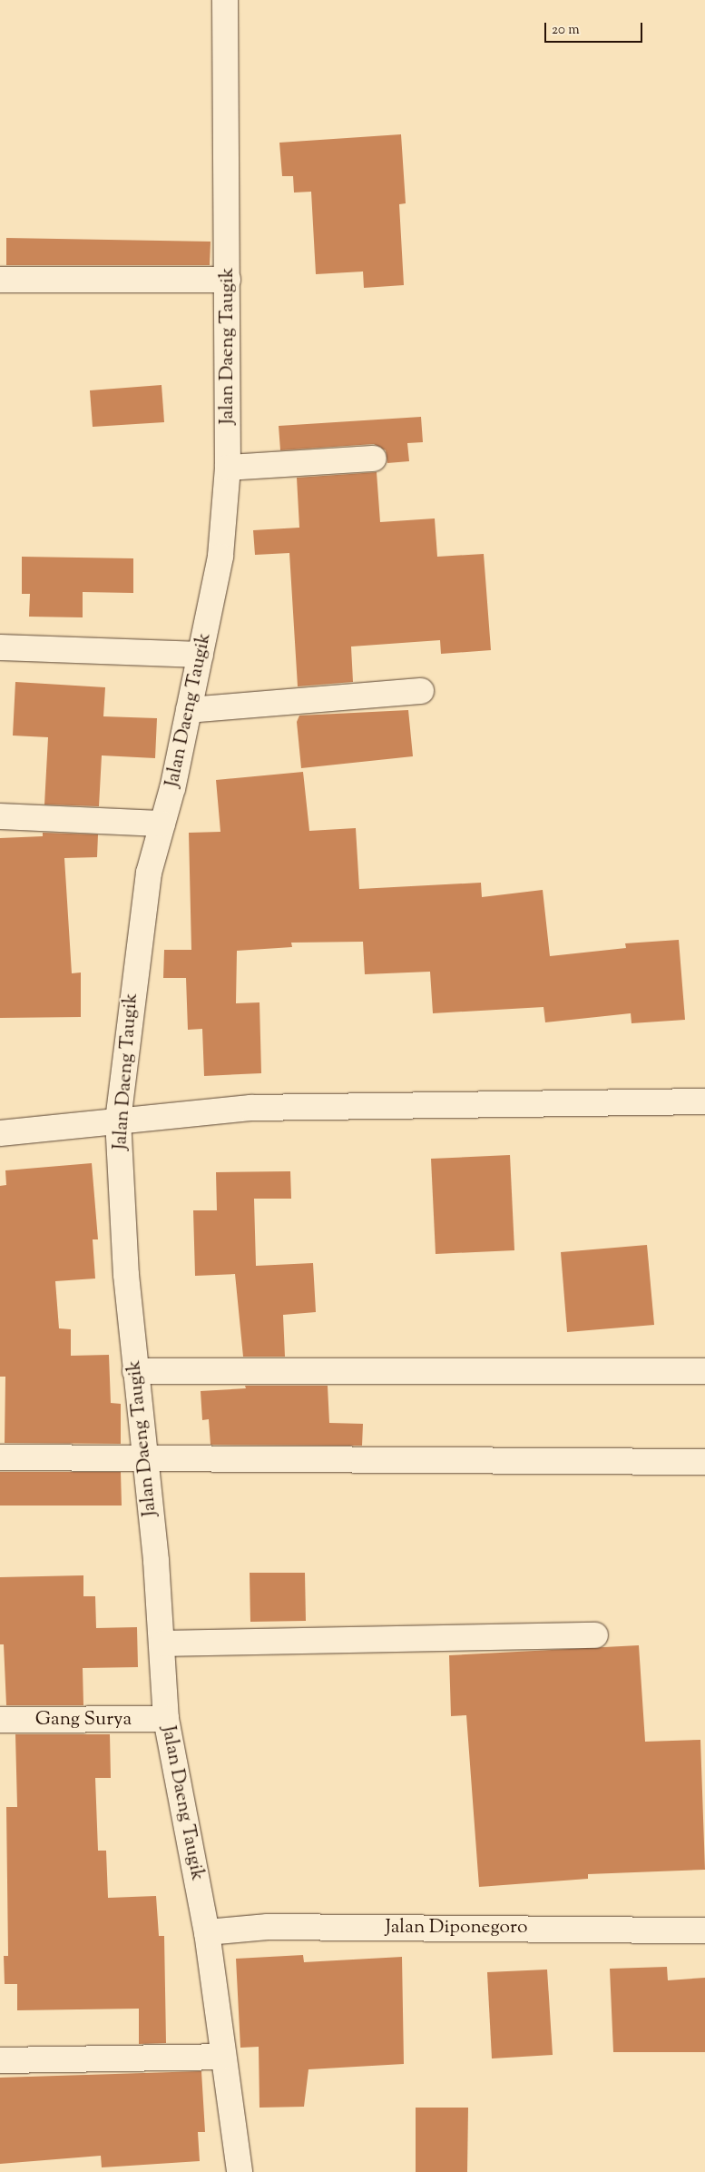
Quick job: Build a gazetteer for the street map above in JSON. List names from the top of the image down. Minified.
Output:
{"streets":{"street":["Jalan Daeng Taugik","Gang Surya","Jalan Diponegoro"]},"crossings":[["Jalan Daeng Taugik","Gang Surya"],["Jalan Daeng Taugik","Jalan Diponegoro"]],"scale_bar":"20 m"}
